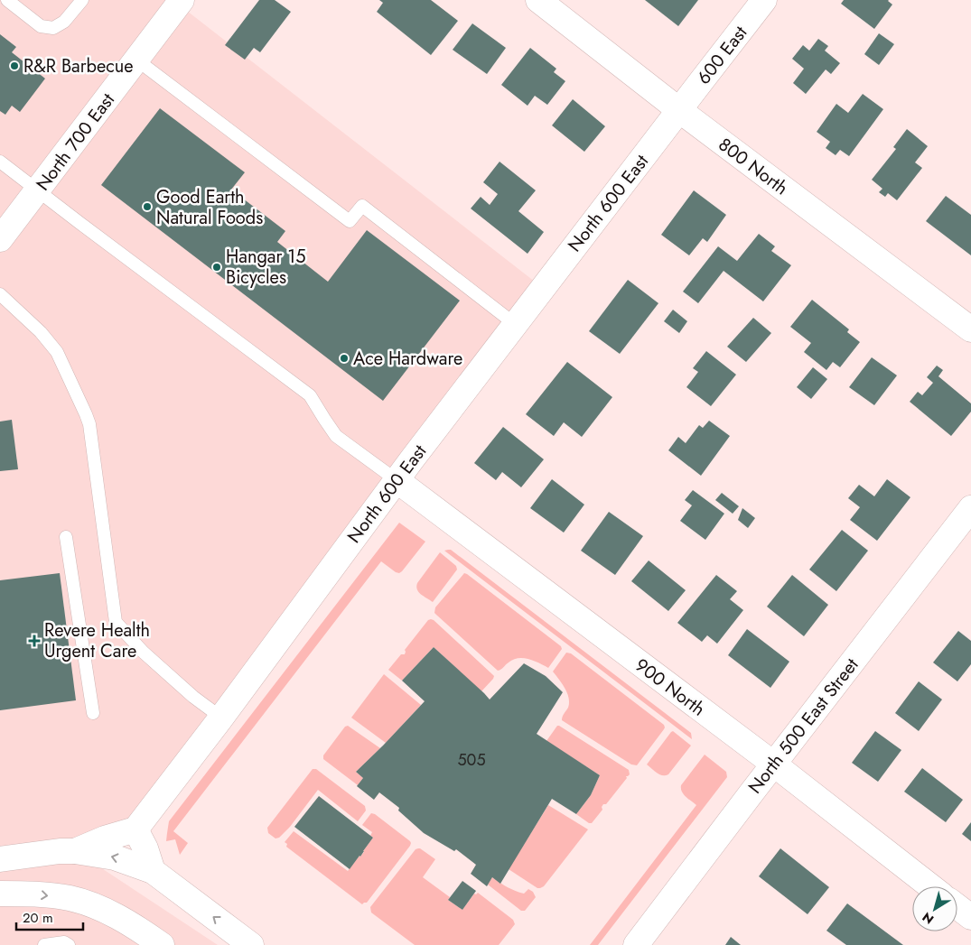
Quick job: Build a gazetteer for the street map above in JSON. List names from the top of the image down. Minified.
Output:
{"streets":{"street":["600 East","North 700 East","800 North","North 600 East","900 North","North 500 East Street"]},"crossings":[["600 East","800 North"],["600 East","North 600 East"],["800 North","North 600 East"],["North 600 East","900 North"],["900 North","North 500 East Street"]],"places":{"other":["R&R Barbecue","Good Earth Natural Foods","Hangar 15 Bicycles","Ace Hardware"],"health":["Revere Health Urgent Care"]},"house_numbers":["505"],"scale_bar":"20 m","north":"bottom left"}
